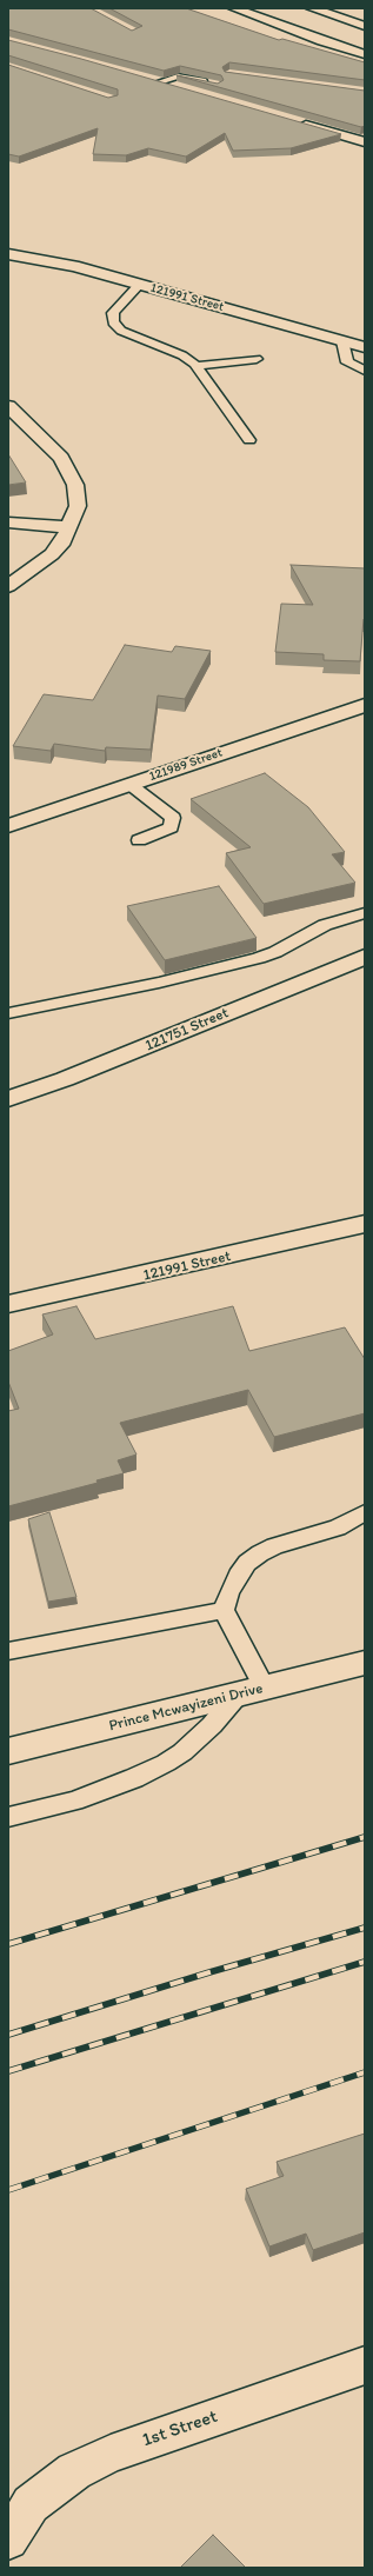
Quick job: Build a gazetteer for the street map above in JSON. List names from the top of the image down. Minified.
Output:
{"streets":{"street":["121991 Street","121989 Street","121751 Street","Prince Mcwayizeni Drive","1st Street"]}}
